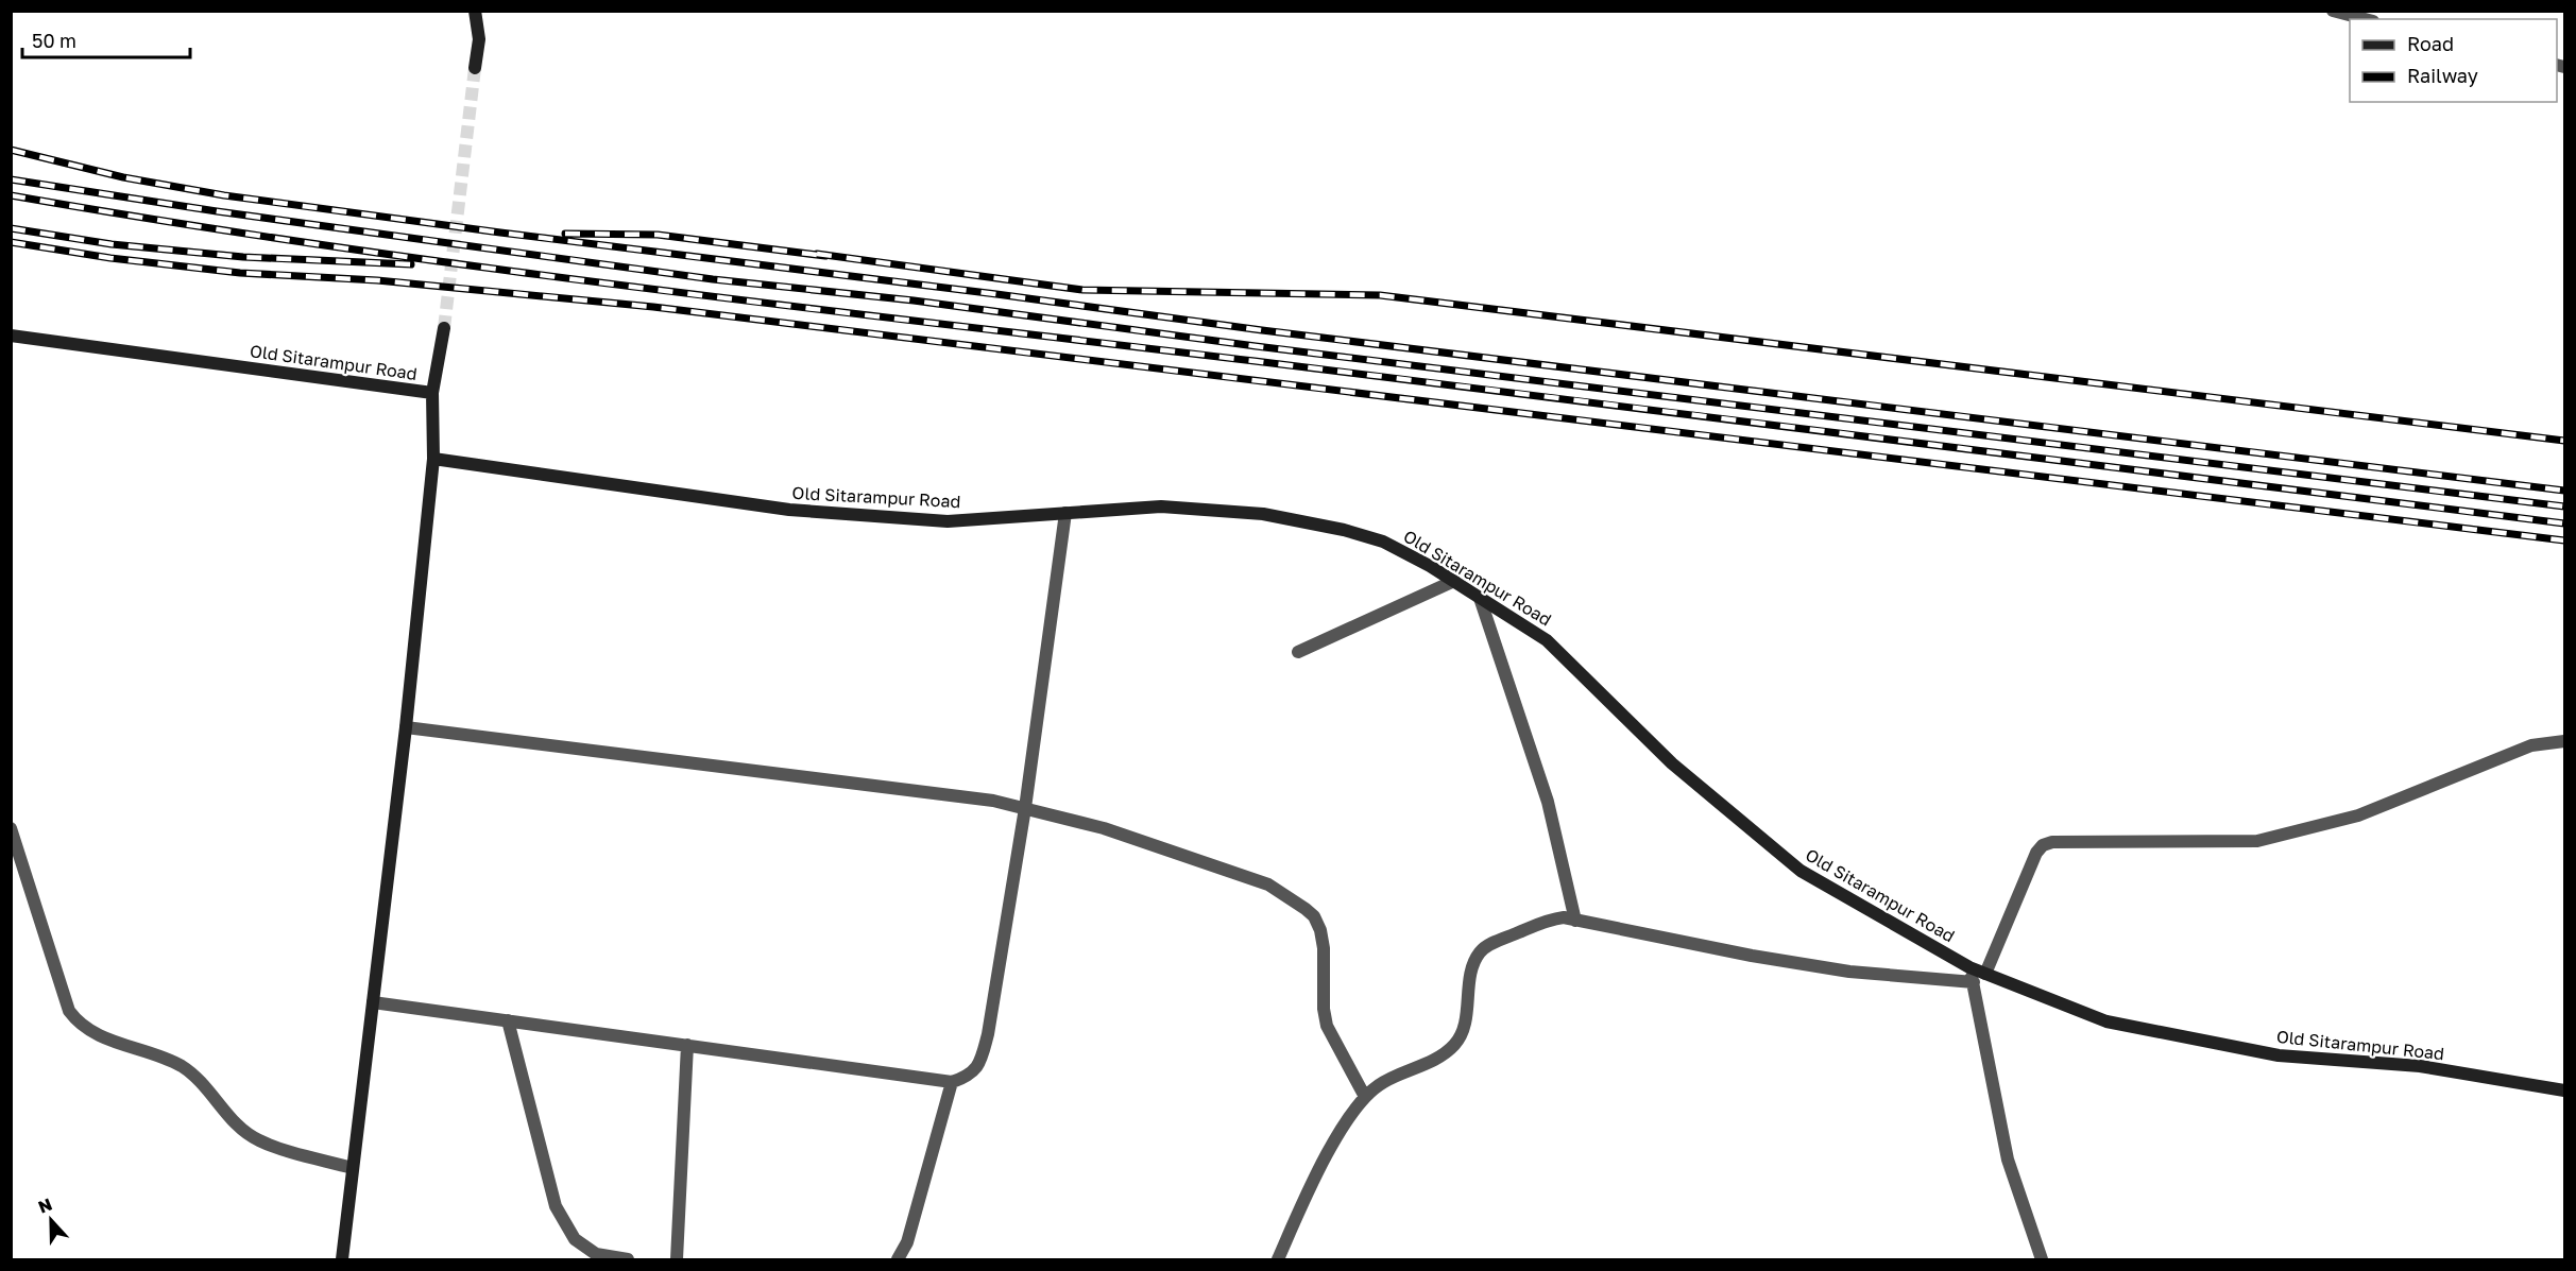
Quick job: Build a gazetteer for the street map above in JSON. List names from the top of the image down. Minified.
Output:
{"streets":{"street":["Old Sitarampur Road"]},"legend":["Road","Railway"],"scale_bar":"50 m","north":"top"}
